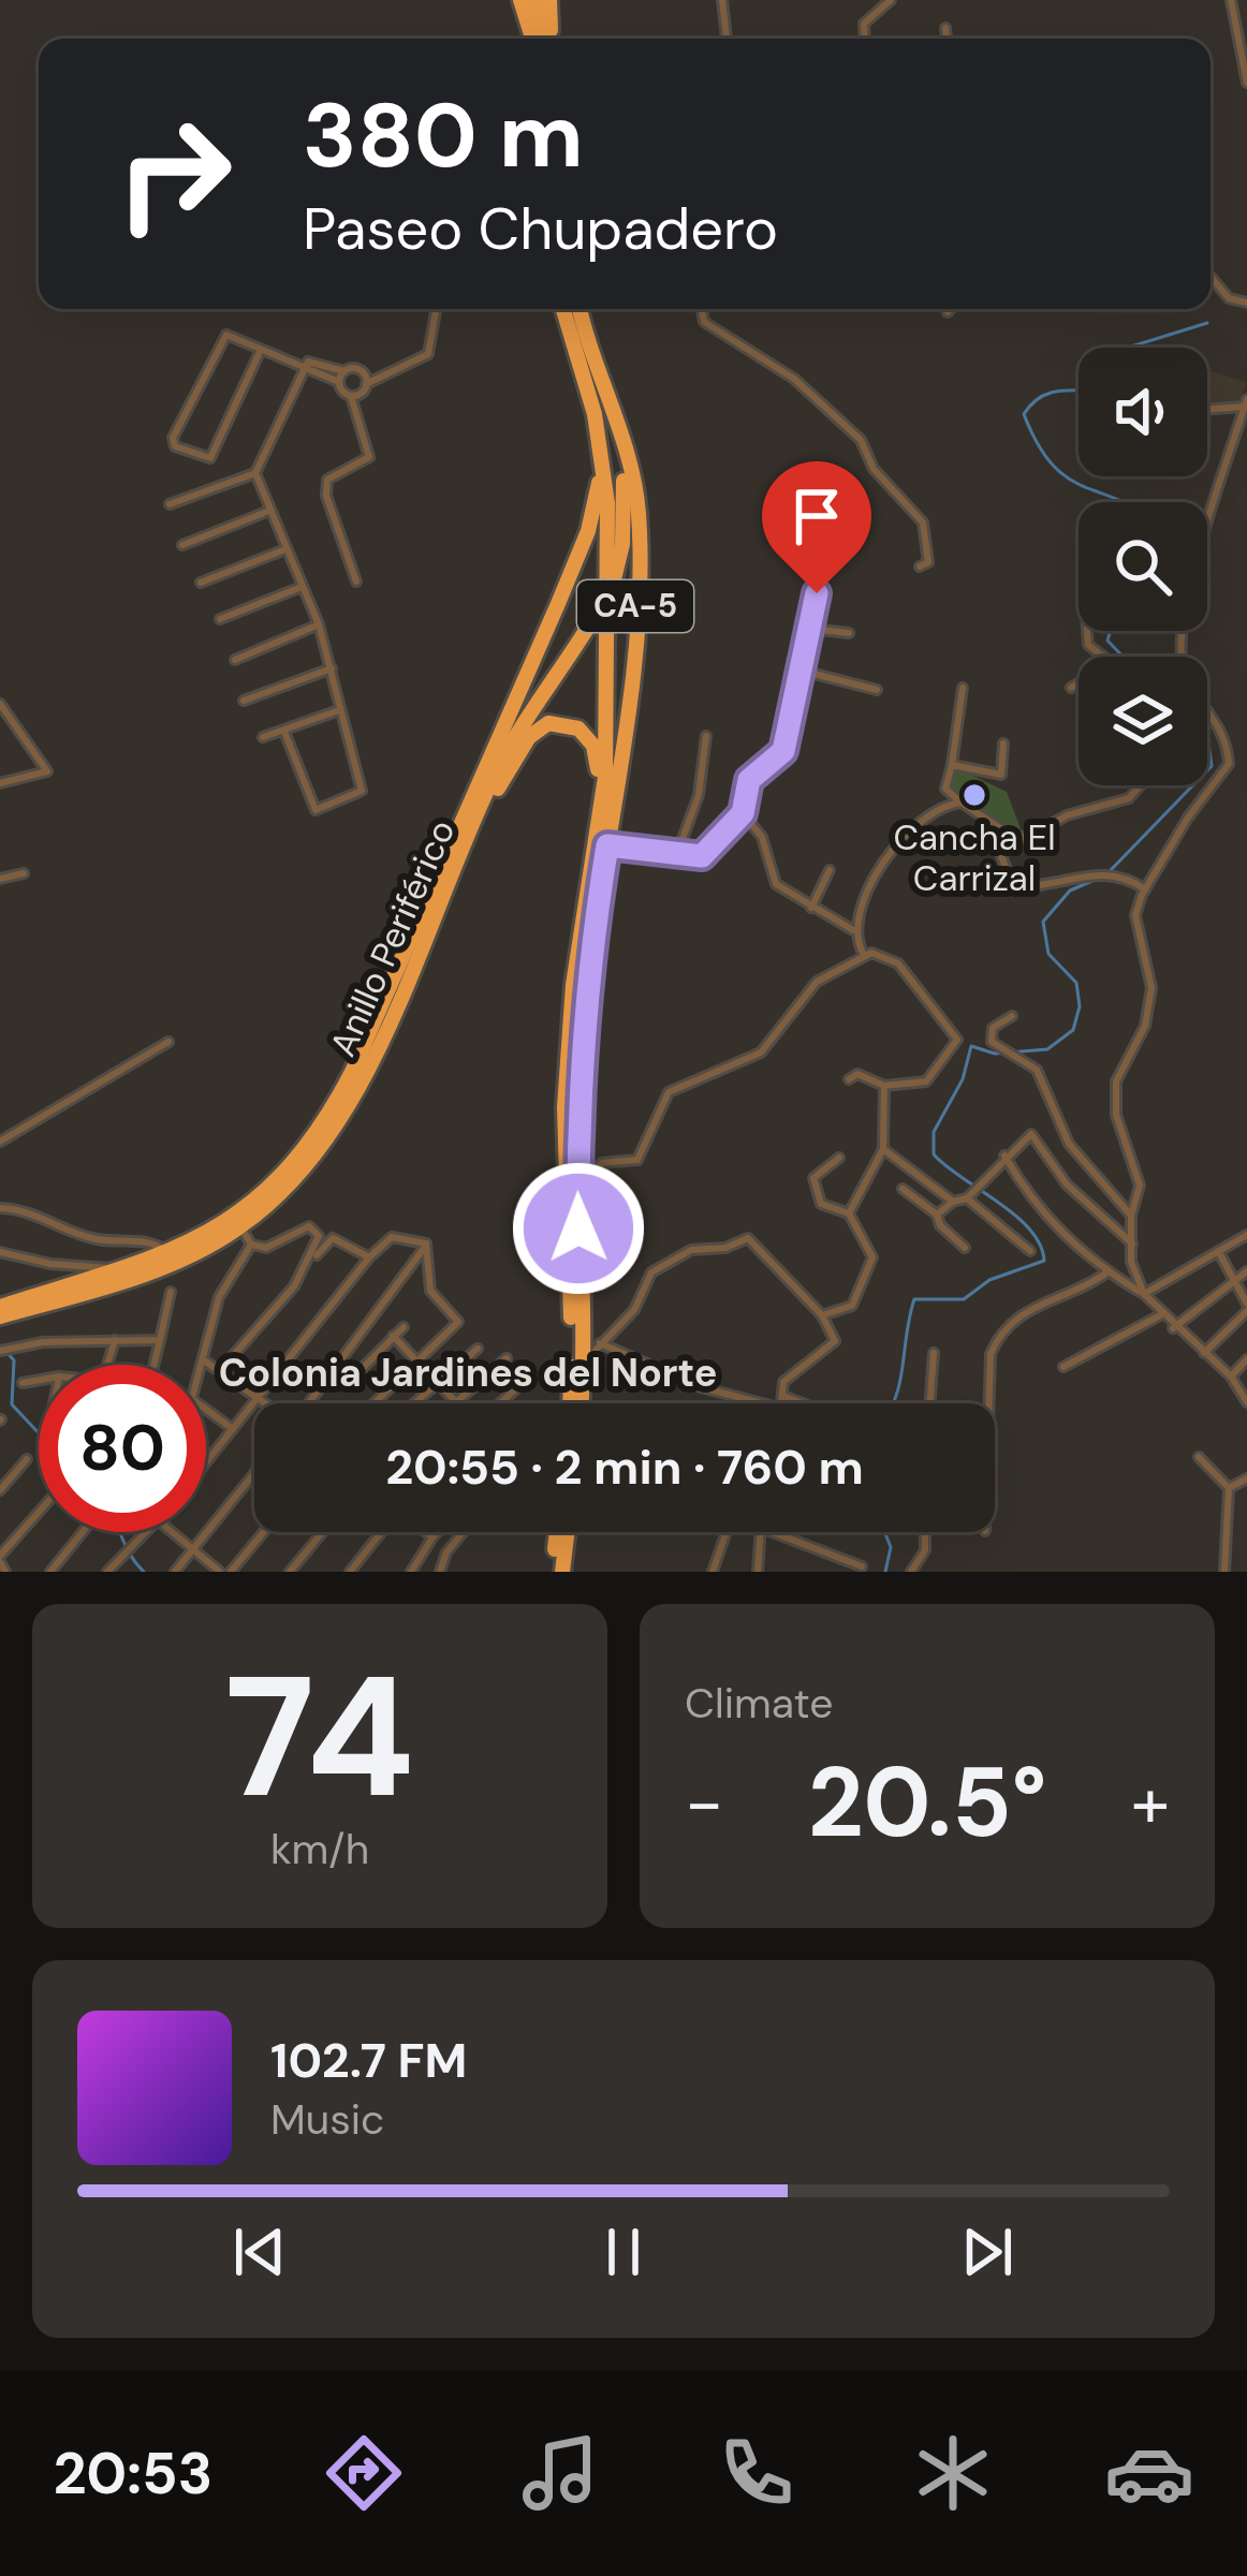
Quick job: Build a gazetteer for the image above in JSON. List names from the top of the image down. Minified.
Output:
{"streets":{"highway":["CA-5","Anillo Periférico"]},"crossings":[["CA-5","Anillo Periférico"]],"districts":["Colonia Jardines del Norte"],"places":["Cancha El Carrizal"],"page":{"turn":["380 m","Paseo Chupadero"],"limit":"80","trip":"20:55 · 2 min · 760 m","tile":[["74","km/h"],"Climate"],"heat":["−","20.5°","+"],"song":["102.7 FM","Music"],"tabs":"20:53"}}
